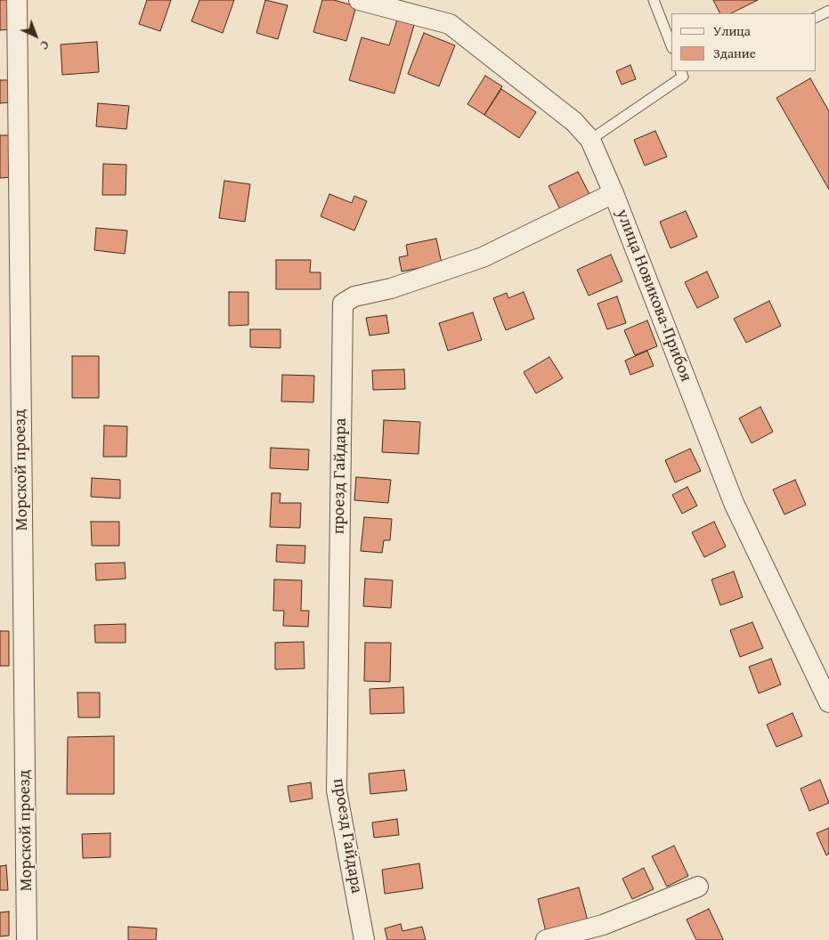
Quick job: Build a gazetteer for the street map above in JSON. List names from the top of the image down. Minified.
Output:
{"streets":{"street":["улица Новикова-Прибоя","Морской проезд","проезд Гайдара"]},"crossings":[["улица Новикова-Прибоя","проезд Гайдара"]],"legend":["Улица","Здание"],"north":"bottom right"}
